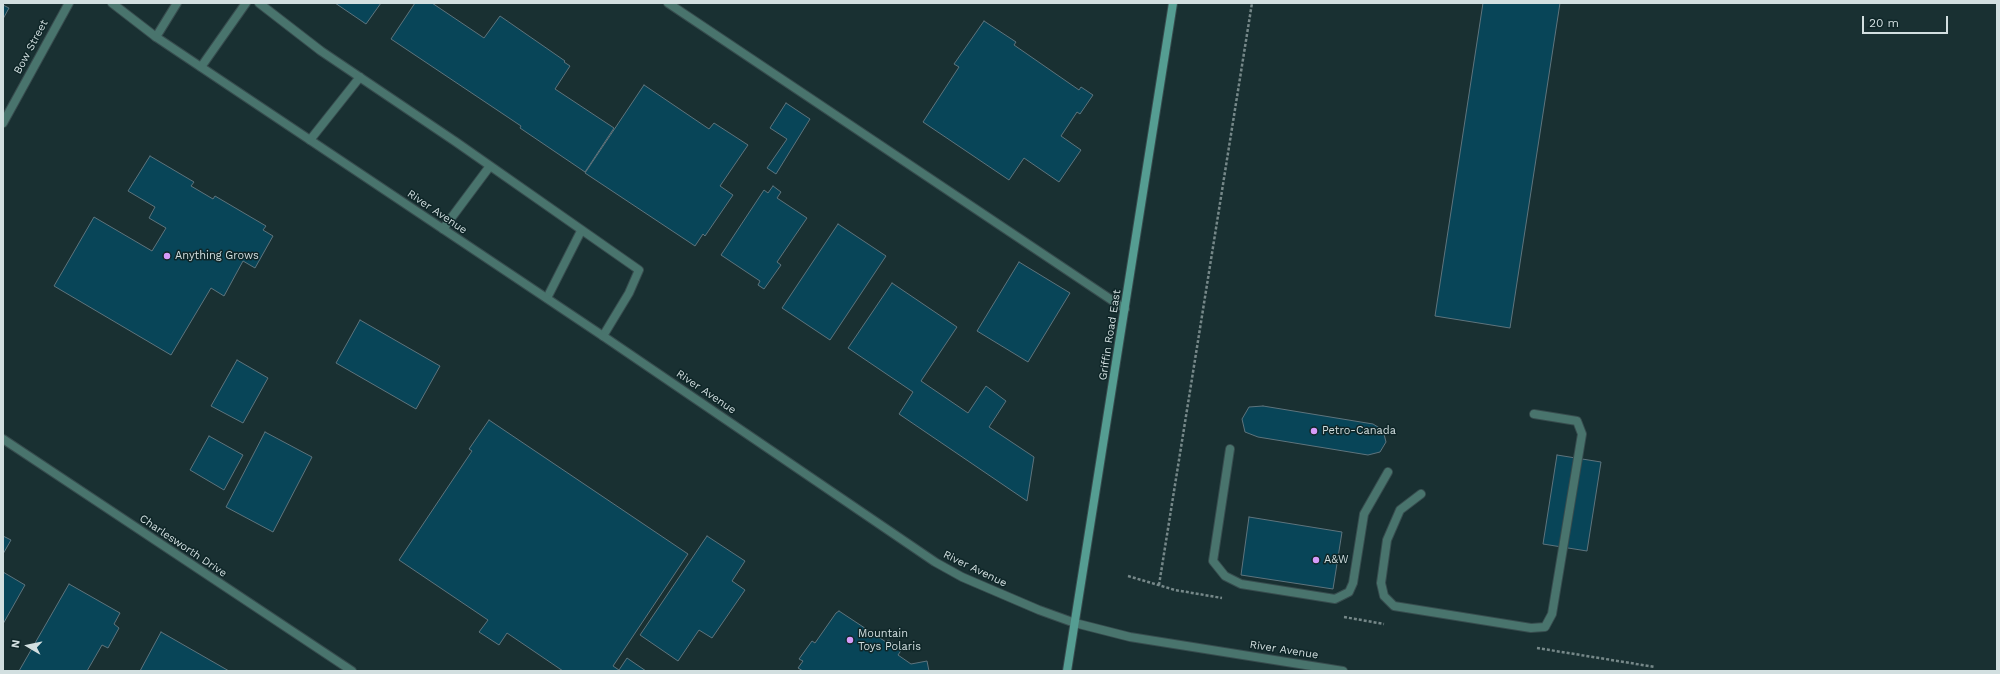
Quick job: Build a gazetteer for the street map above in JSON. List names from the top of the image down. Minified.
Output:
{"streets":{"main road":["Griffin Road East"],"street":["Bow Street","River Avenue","Charlesworth Drive"]},"crossings":[["River Avenue","Griffin Road East"]],"places":["Anything Grows","Petro-Canada","A&W","Mountain Toys Polaris"],"scale_bar":"20 m","north":"left"}
